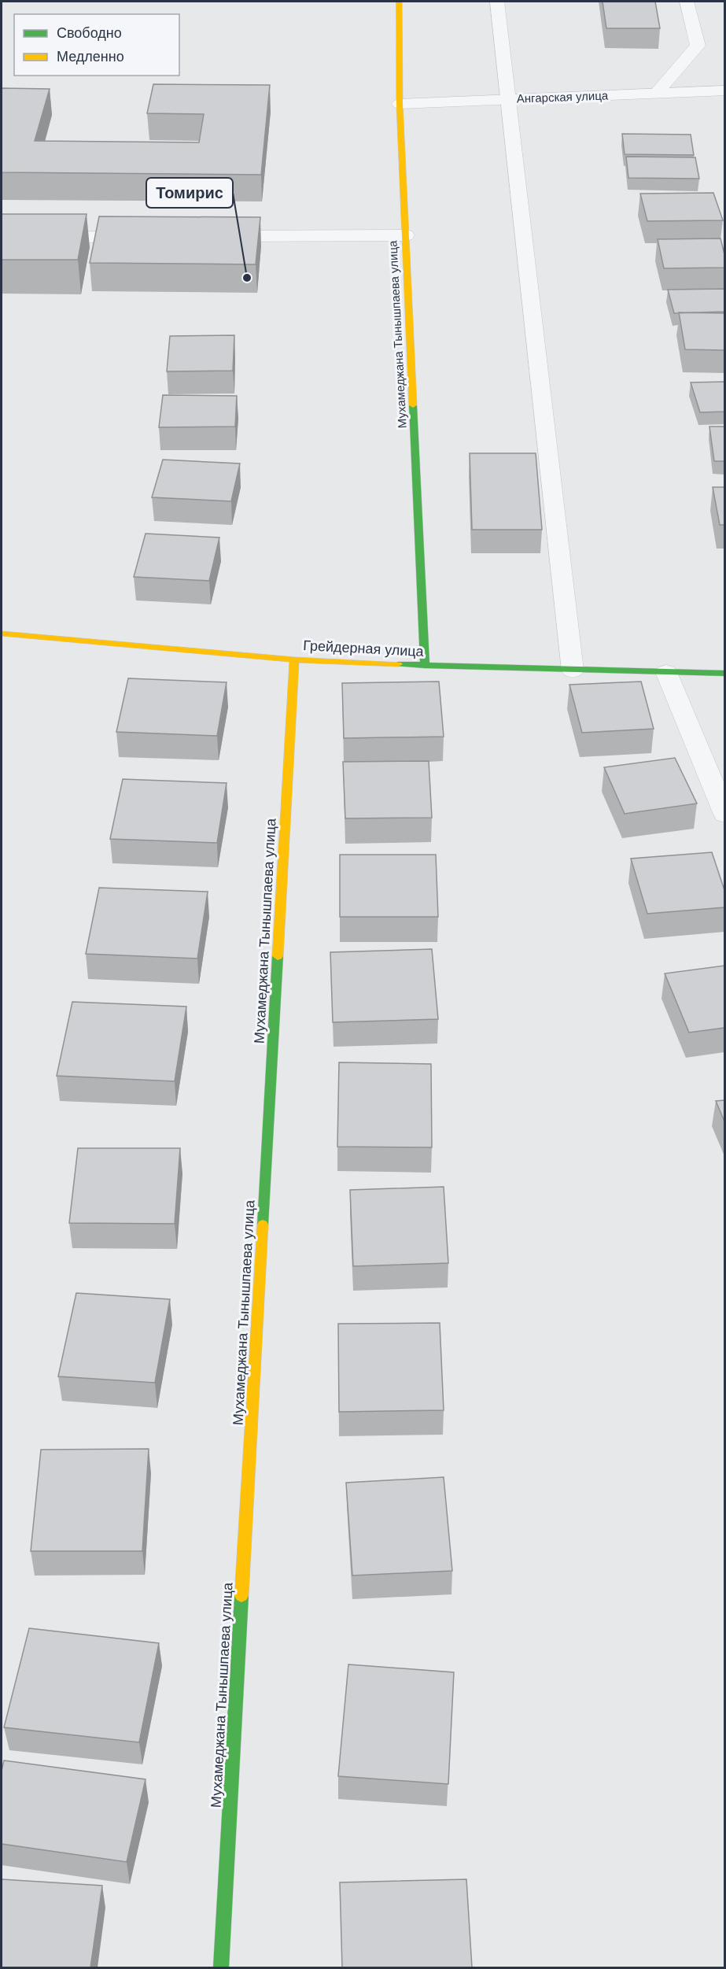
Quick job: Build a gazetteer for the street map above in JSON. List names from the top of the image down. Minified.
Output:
{"streets":{"street":["Ангарская улица","Мухамеджана Тынышпаева улица","Грейдерная улица"]},"crossings":[["Ангарская улица","Мухамеджана Тынышпаева улица"],["Мухамеджана Тынышпаева улица","Грейдерная улица"]],"places":["Томирис"],"legend":["Свободно","Медленно"]}
